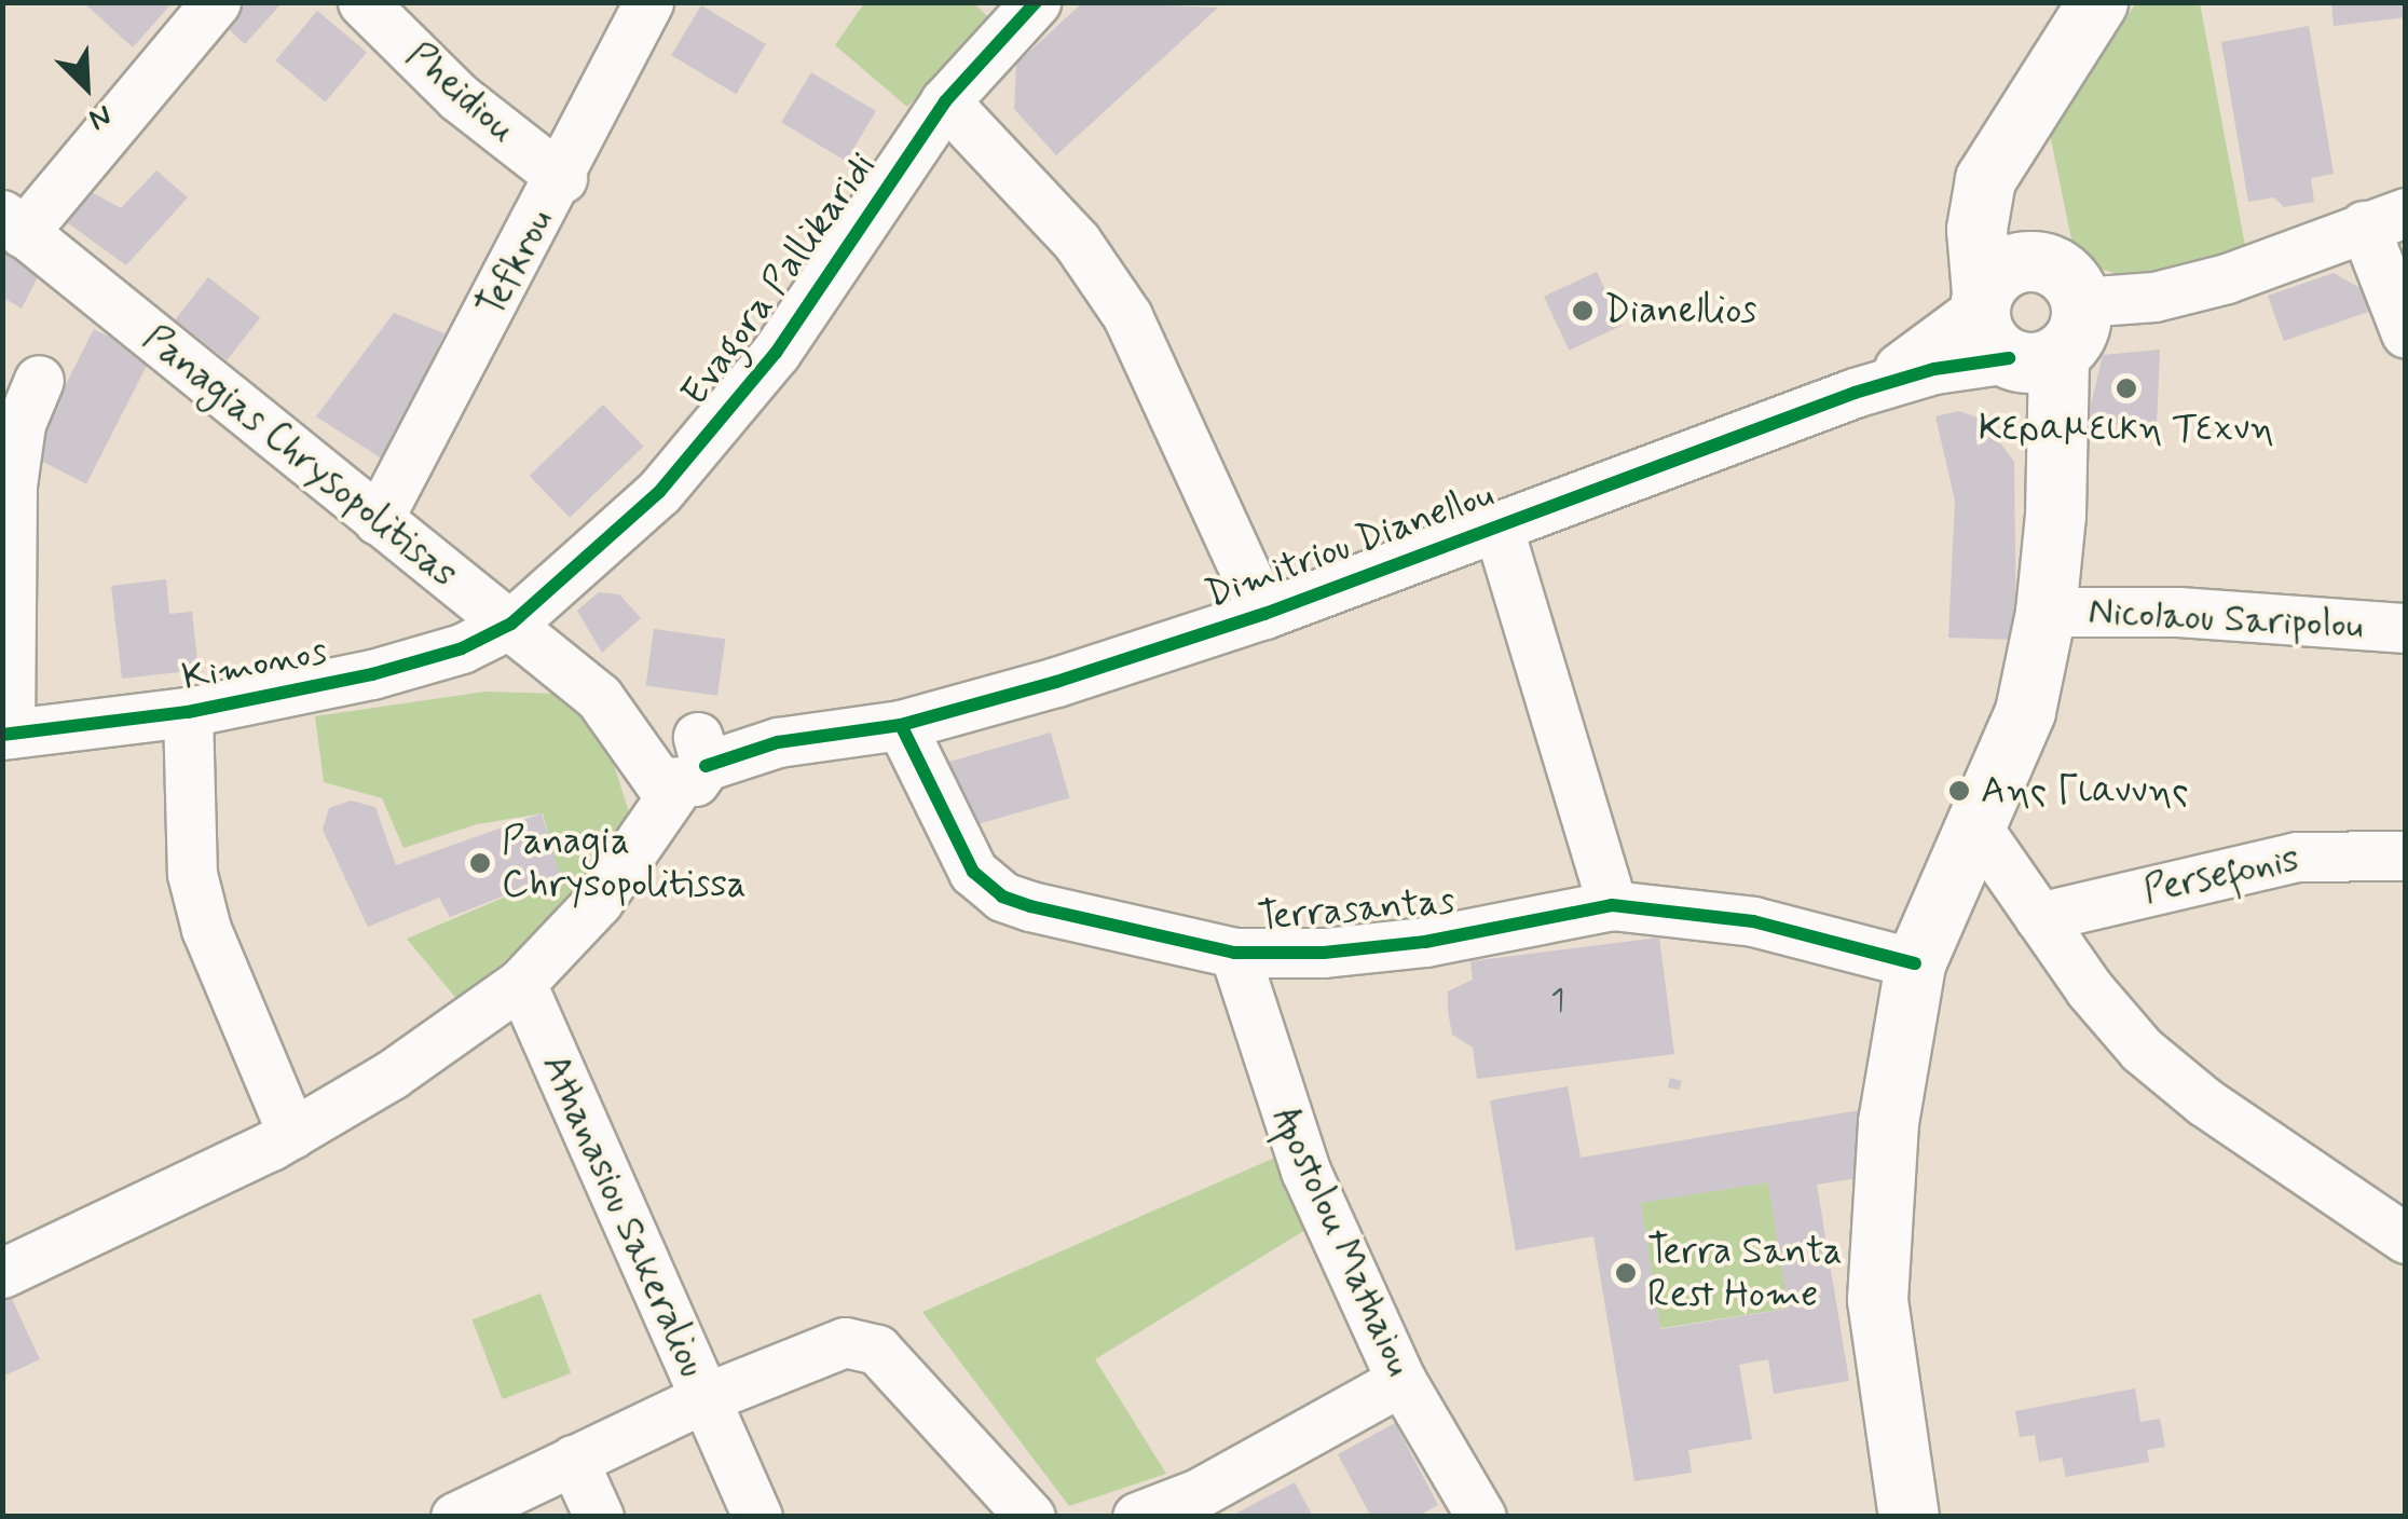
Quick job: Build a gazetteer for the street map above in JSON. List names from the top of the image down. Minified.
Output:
{"streets":{"street":["Pheidiou","Tefkrou","Evagora Pallikaridi","Panagias Chrysopolitisas","Dimitriou Dianellou","Nicolaou Saripolou","Kimonos","Persefonis","Terrasantas","Athanasiou Sakeraliou","Apostolou Mathaiou"]},"crossings":[["Pheidiou","Tefkrou"],["Tefkrou","Panagias Chrysopolitisas"],["Evagora Pallikaridi","Panagias Chrysopolitisas"],["Evagora Pallikaridi","Kimonos"],["Panagias Chrysopolitisas","Dimitriou Dianellou"],["Panagias Chrysopolitisas","Kimonos"],["Dimitriou Dianellou","Terrasantas"],["Terrasantas","Apostolou Mathaiou"]],"places":["Dianellios","Κεραμεικη Τεχνη","Αης Γιαννης","Panagia Chrysopolitissa","Terra Santa Rest Home"],"house_numbers":["1"],"north":"bottom right"}
